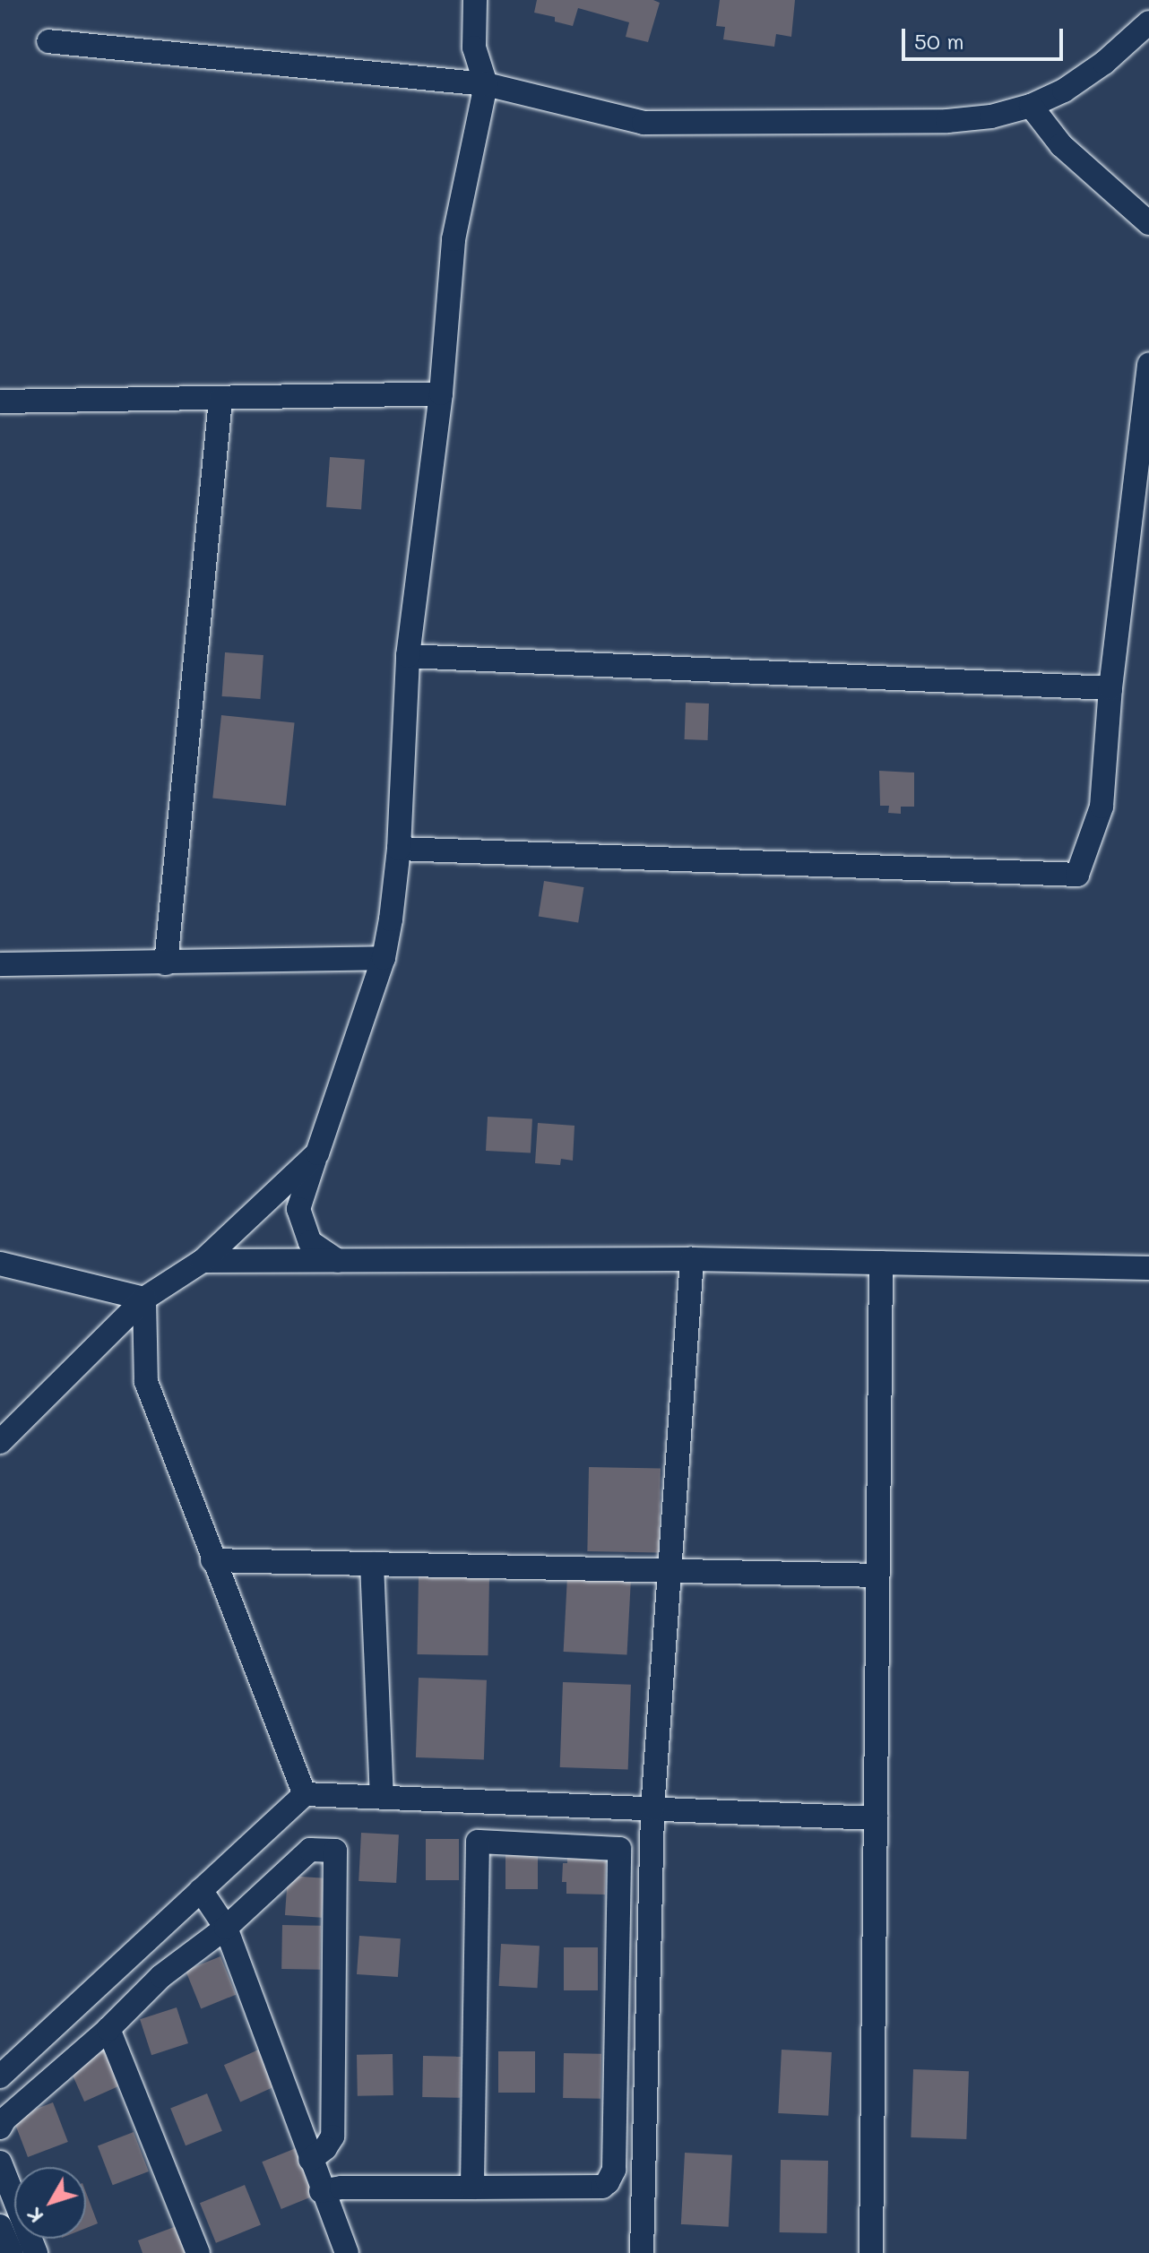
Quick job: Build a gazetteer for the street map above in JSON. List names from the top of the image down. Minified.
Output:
{"scale_bar":"50 m","north":"bottom left"}
